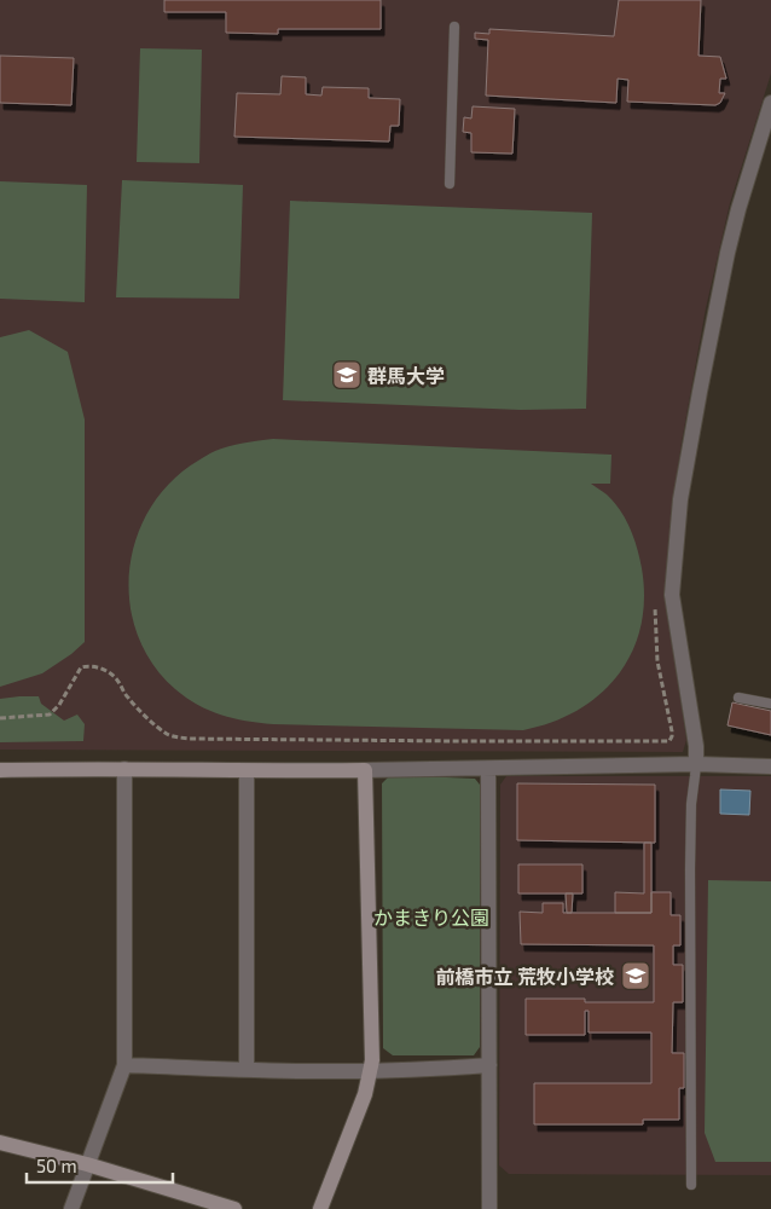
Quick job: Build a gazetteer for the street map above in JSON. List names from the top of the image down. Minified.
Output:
{"parks":["かまきり公園"],"places":{"school or university":["群馬大学","前橋市立 荒牧小学校"]},"scale_bar":"50 m"}
